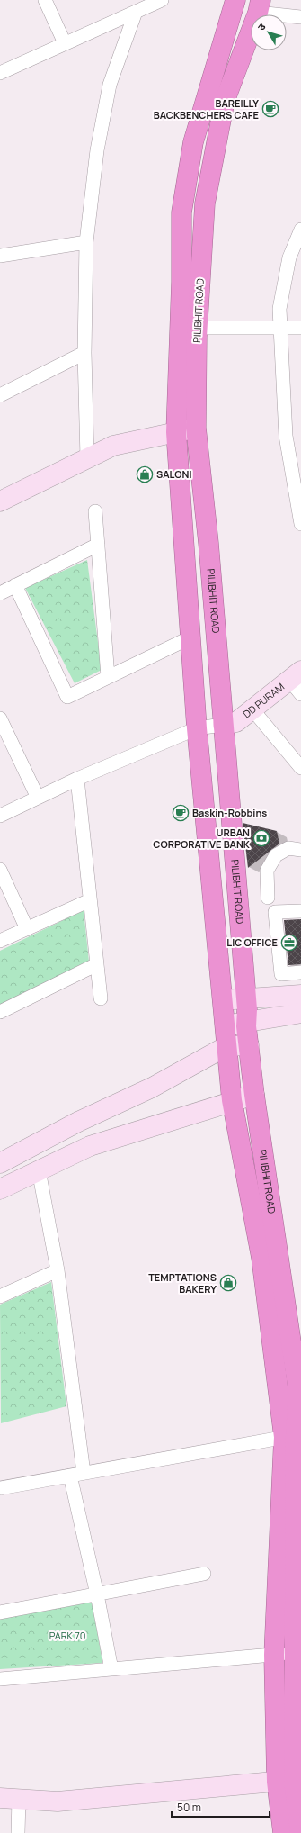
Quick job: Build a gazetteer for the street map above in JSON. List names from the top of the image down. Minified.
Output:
{"streets":{"highway":["PILIBHIT ROAD"],"street":["DD PURAM"]},"crossings":[["PILIBHIT ROAD","DD PURAM"]],"parks":["PARK 70"],"places":{"cafe":["BAREILLY BACKBENCHERS CAFE","Baskin-Robbins"],"shop":["SALONI","TEMPTATIONS BAKERY"],"bank":["URBAN CORPORATIVE BANK"],"office":["LIC OFFICE"]},"scale_bar":"50 m","north":"top left"}
